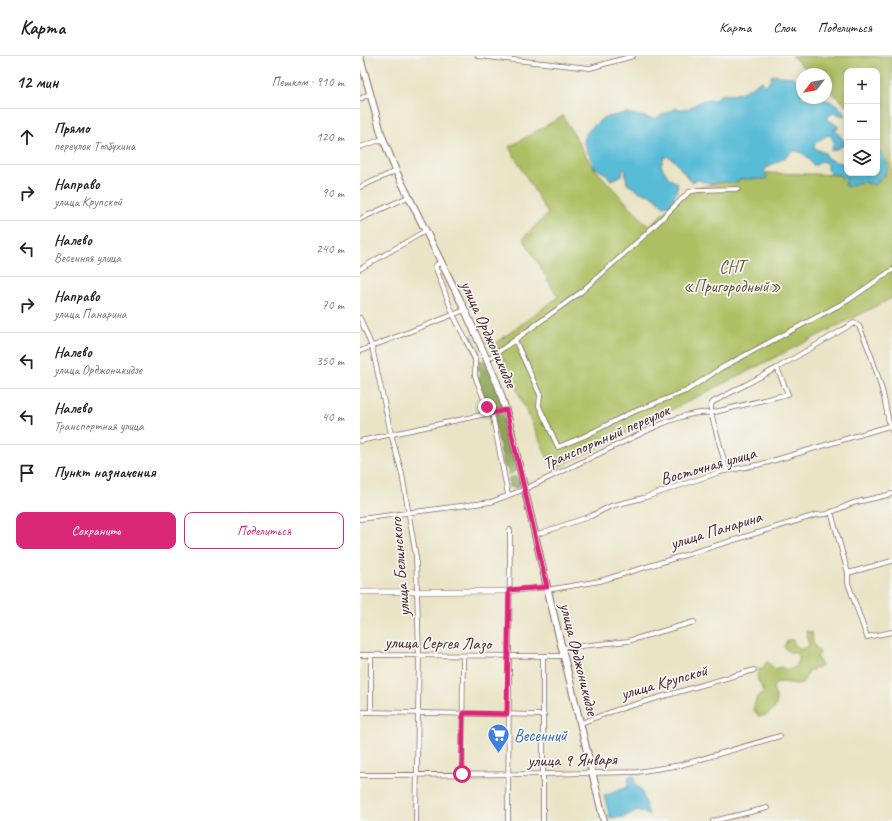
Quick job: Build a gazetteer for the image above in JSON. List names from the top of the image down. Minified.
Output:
{"streets":{"main road":["улица Орджоникидзе"],"street":["Транспортный переулок","Восточная улица","улица Панарина","улица Белинского","улица Сергея Лазо","улица Крупской","улица 9 Января"]},"crossings":[["улица Орджоникидзе","Транспортный переулок"],["улица Орджоникидзе","Восточная улица"],["улица Орджоникидзе","улица Панарина"],["улица Орджоникидзе","улица Сергея Лазо"],["улица Орджоникидзе","улица Крупской"],["улица Орджоникидзе","улица 9 Января"],["улица Панарина","улица Белинского"],["улица Белинского","улица Сергея Лазо"],["улица Белинского","улица 9 Января"]],"parks":["СНТ «Пригородный»"],"places":{"supermarket":["Весенний"]},"north":"bottom left","page":{"header":"Карта","nav":["Карта","Слои","Поделиться"],"heading":["12 мин","Пешком · 910 m"],"map_buttons":["+","−"],"list":[["Прямо","переулок Толбухина","120 m"],["Направо","улица Крупской","90 m"],["Налево","Весенняя улица","240 m"],["Направо","улица Панарина","70 m"],["Налево","улица Орджоникидзе","350 m"],["Налево","Транспортная улица","40 m"],"Пункт назначения"],"buttons":["Сохранить","Поделиться"]}}
